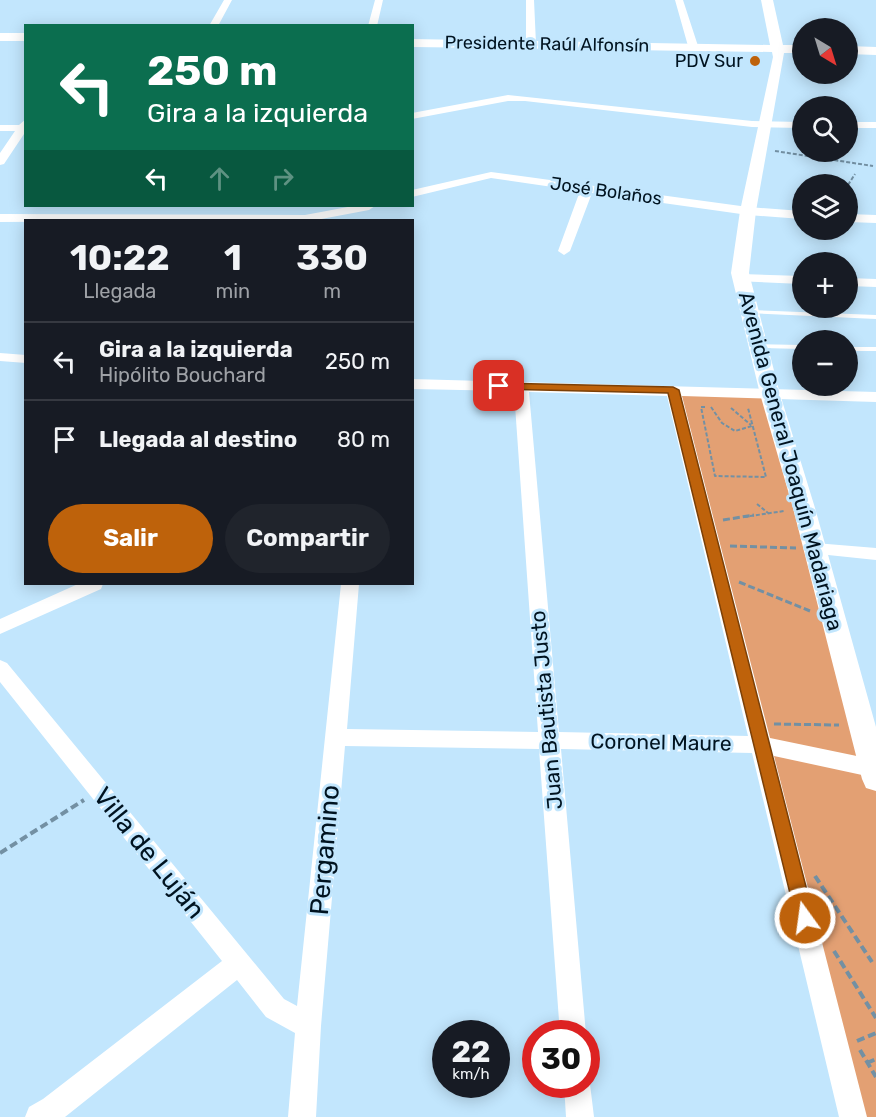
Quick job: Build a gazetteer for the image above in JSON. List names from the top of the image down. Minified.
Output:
{"streets":{"main road":["Presidente Raúl Alfonsín","Avenida General Joaquín Madariaga"],"street":["José Bolaños","Juan Bautista Justo","Coronel Maure","Pergamino","Villa de Luján"]},"crossings":[["José Bolaños","Avenida General Joaquín Madariaga"],["Avenida General Joaquín Madariaga","Coronel Maure"],["Juan Bautista Justo","Coronel Maure"],["Coronel Maure","Pergamino"],["Pergamino","Villa de Luján"]],"places":["PDV Sur"],"north":"bottom right","page":{"map_buttons":["+","−"],"turn":["250 m","Gira a la izquierda"],"eta":["10:22","Llegada","1","min","330","m"],"list":[{"name":"Gira a la izquierda","note":"Hipólito Bouchard","value":"250 m"},{"name":"Llegada al destino","value":"80 m"}],"buttons":["Salir","Compartir"],"speed":"22 km/h","limit":"30"}}
